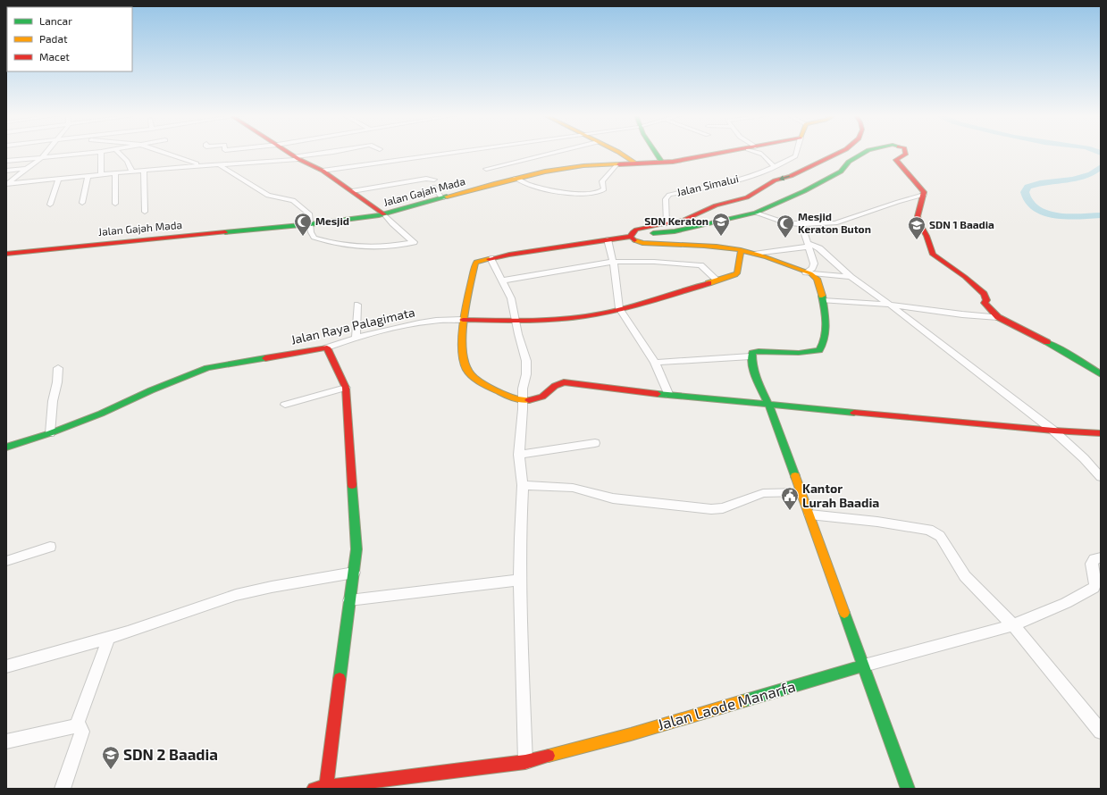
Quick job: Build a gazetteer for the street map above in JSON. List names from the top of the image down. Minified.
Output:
{"streets":{"main road":["Jalan Gajah Mada","Jalan Raya Palagimata","Jalan Laode Manarfa"],"street":["Jalan Simalui"]},"places":{"mosque":["Mesjid","Mesjid Keraton Buton"],"school or university":["SDN Keraton","SDN 1 Baadia","SDN 2 Baadia"],"public building":["Kantor Lurah Baadia"]},"legend":["Lancar","Padat","Macet"]}
